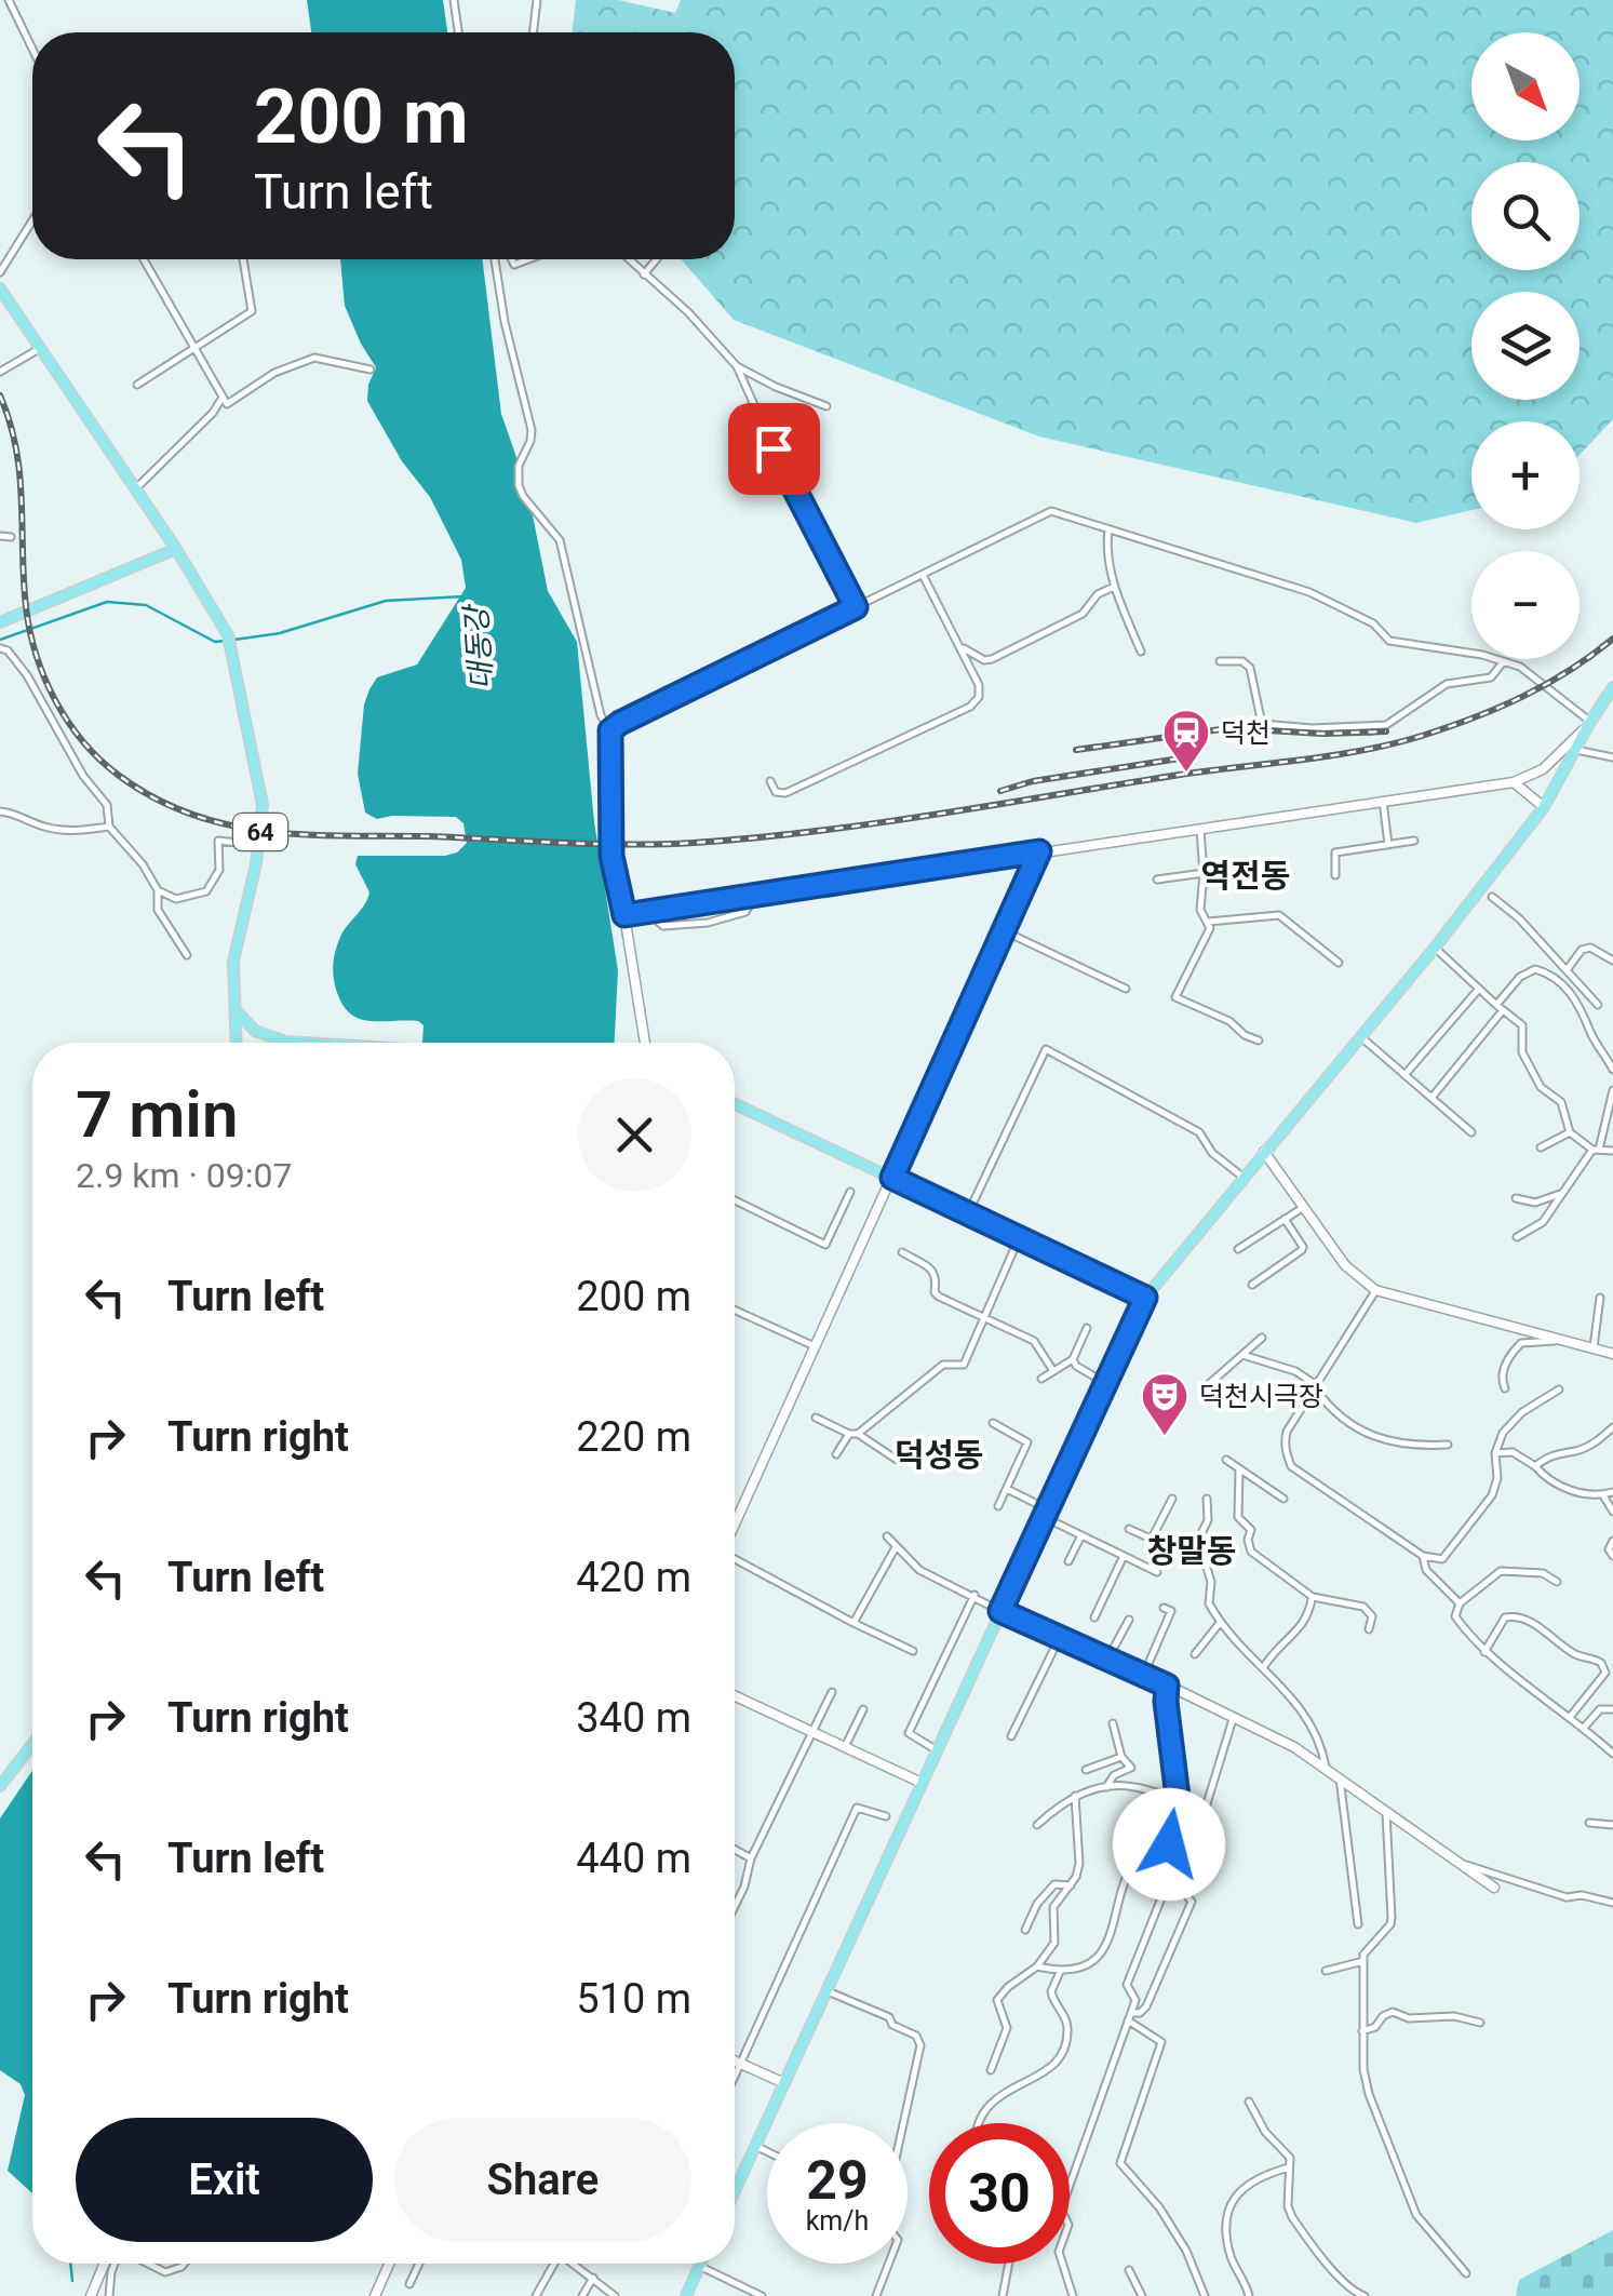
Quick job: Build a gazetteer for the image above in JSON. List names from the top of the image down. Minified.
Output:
{"streets":{"main road":["64"]},"districts":["역전동","덕성동","창말동"],"water":["대동강"],"places":{"station":["덕천"],"theatre":["덕천시극장"]},"north":"bottom right","page":{"map_buttons":["+","−"],"turn":["200 m","Turn left"],"heading":["7 min","2.9 km · 09:07"],"list":[{"name":"Turn left","value":"200 m"},{"name":"Turn right","value":"220 m"},{"name":"Turn left","value":"420 m"},{"name":"Turn right","value":"340 m"},{"name":"Turn left","value":"440 m"},{"name":"Turn right","value":"510 m"}],"buttons":["Exit","Share"],"speed":"29 km/h","limit":"30"}}
